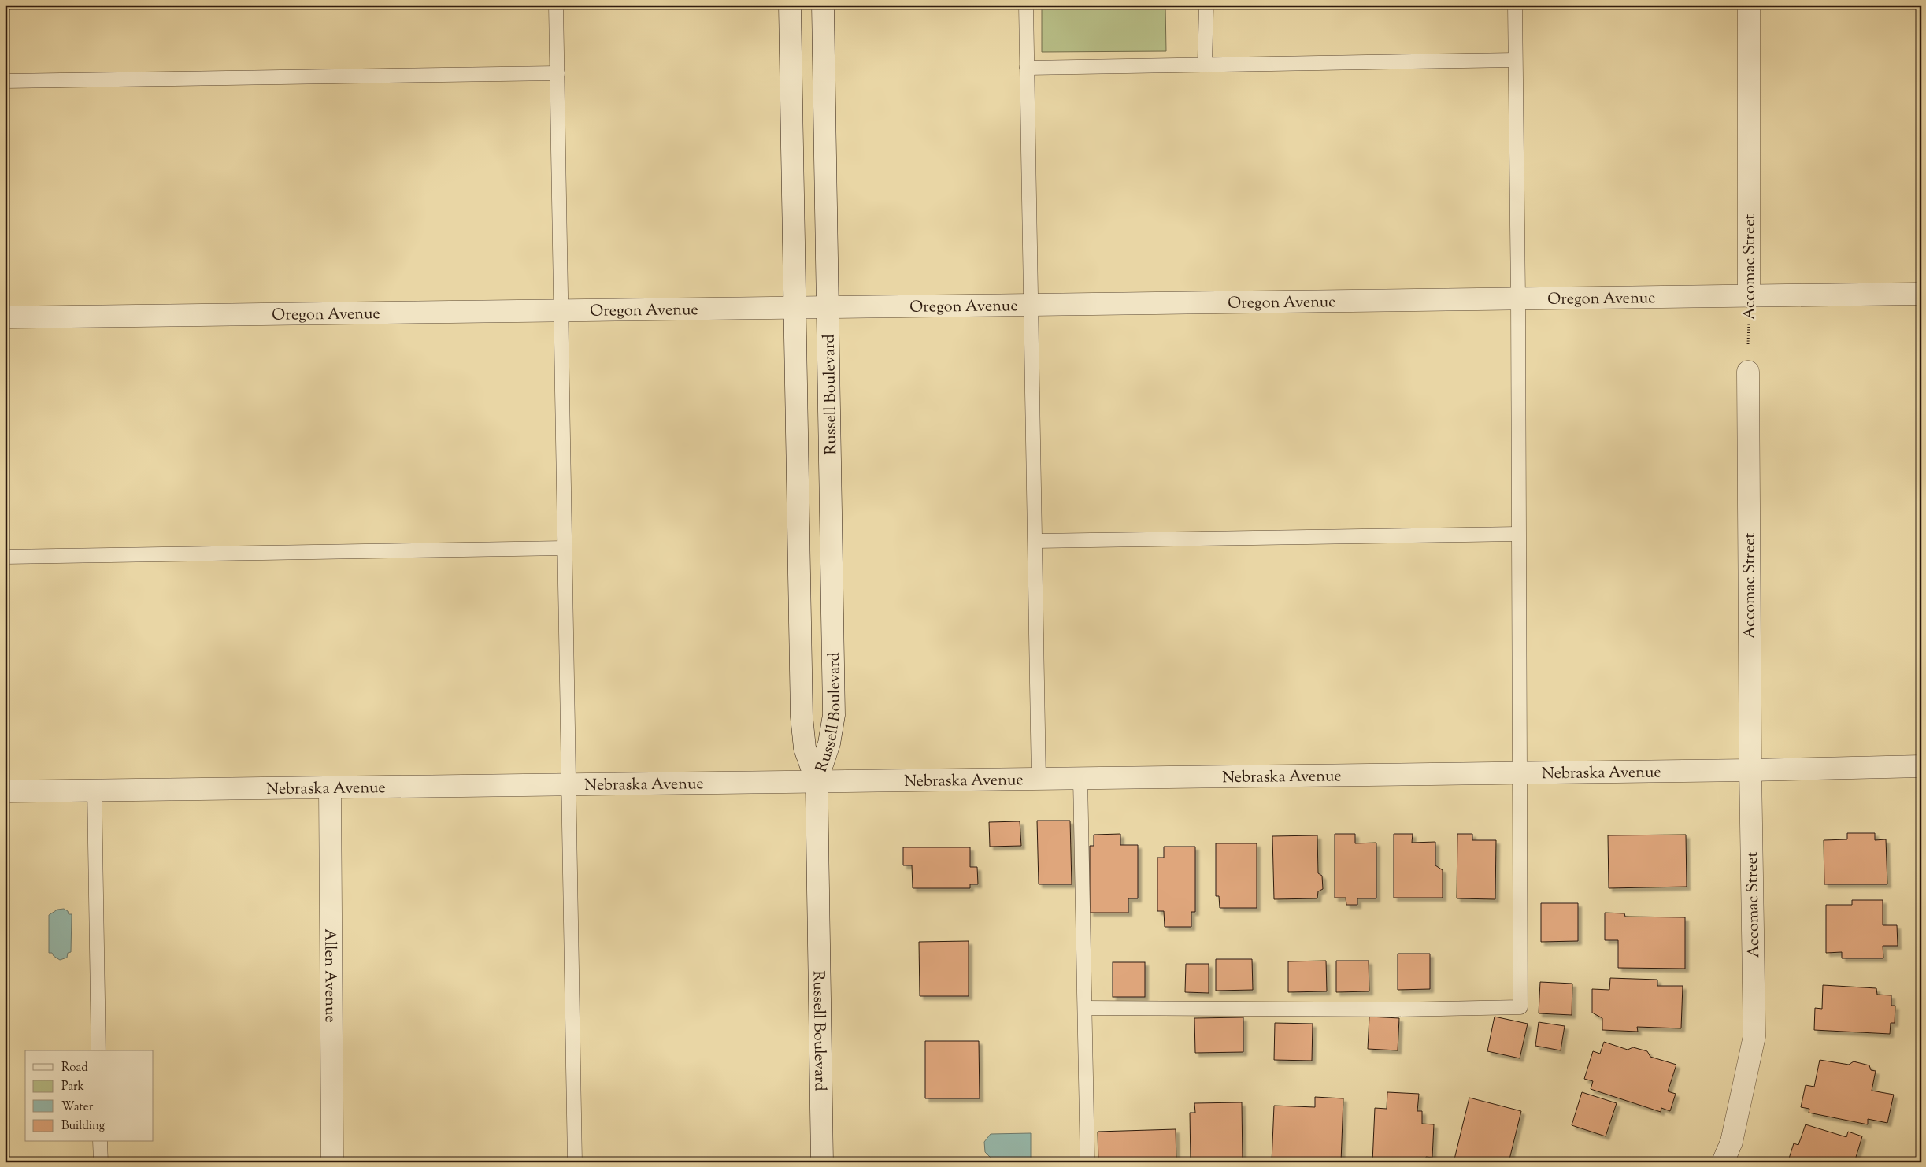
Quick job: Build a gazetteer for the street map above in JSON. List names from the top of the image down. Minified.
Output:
{"streets":{"street":["Accomac Street","Oregon Avenue","Russell Boulevard","Nebraska Avenue","Allen Avenue"]},"crossings":[["Accomac Street","Oregon Avenue"],["Accomac Street","Nebraska Avenue"],["Oregon Avenue","Russell Boulevard"],["Russell Boulevard","Nebraska Avenue"],["Nebraska Avenue","Allen Avenue"]],"legend":["Road","Park","Water","Building"]}
